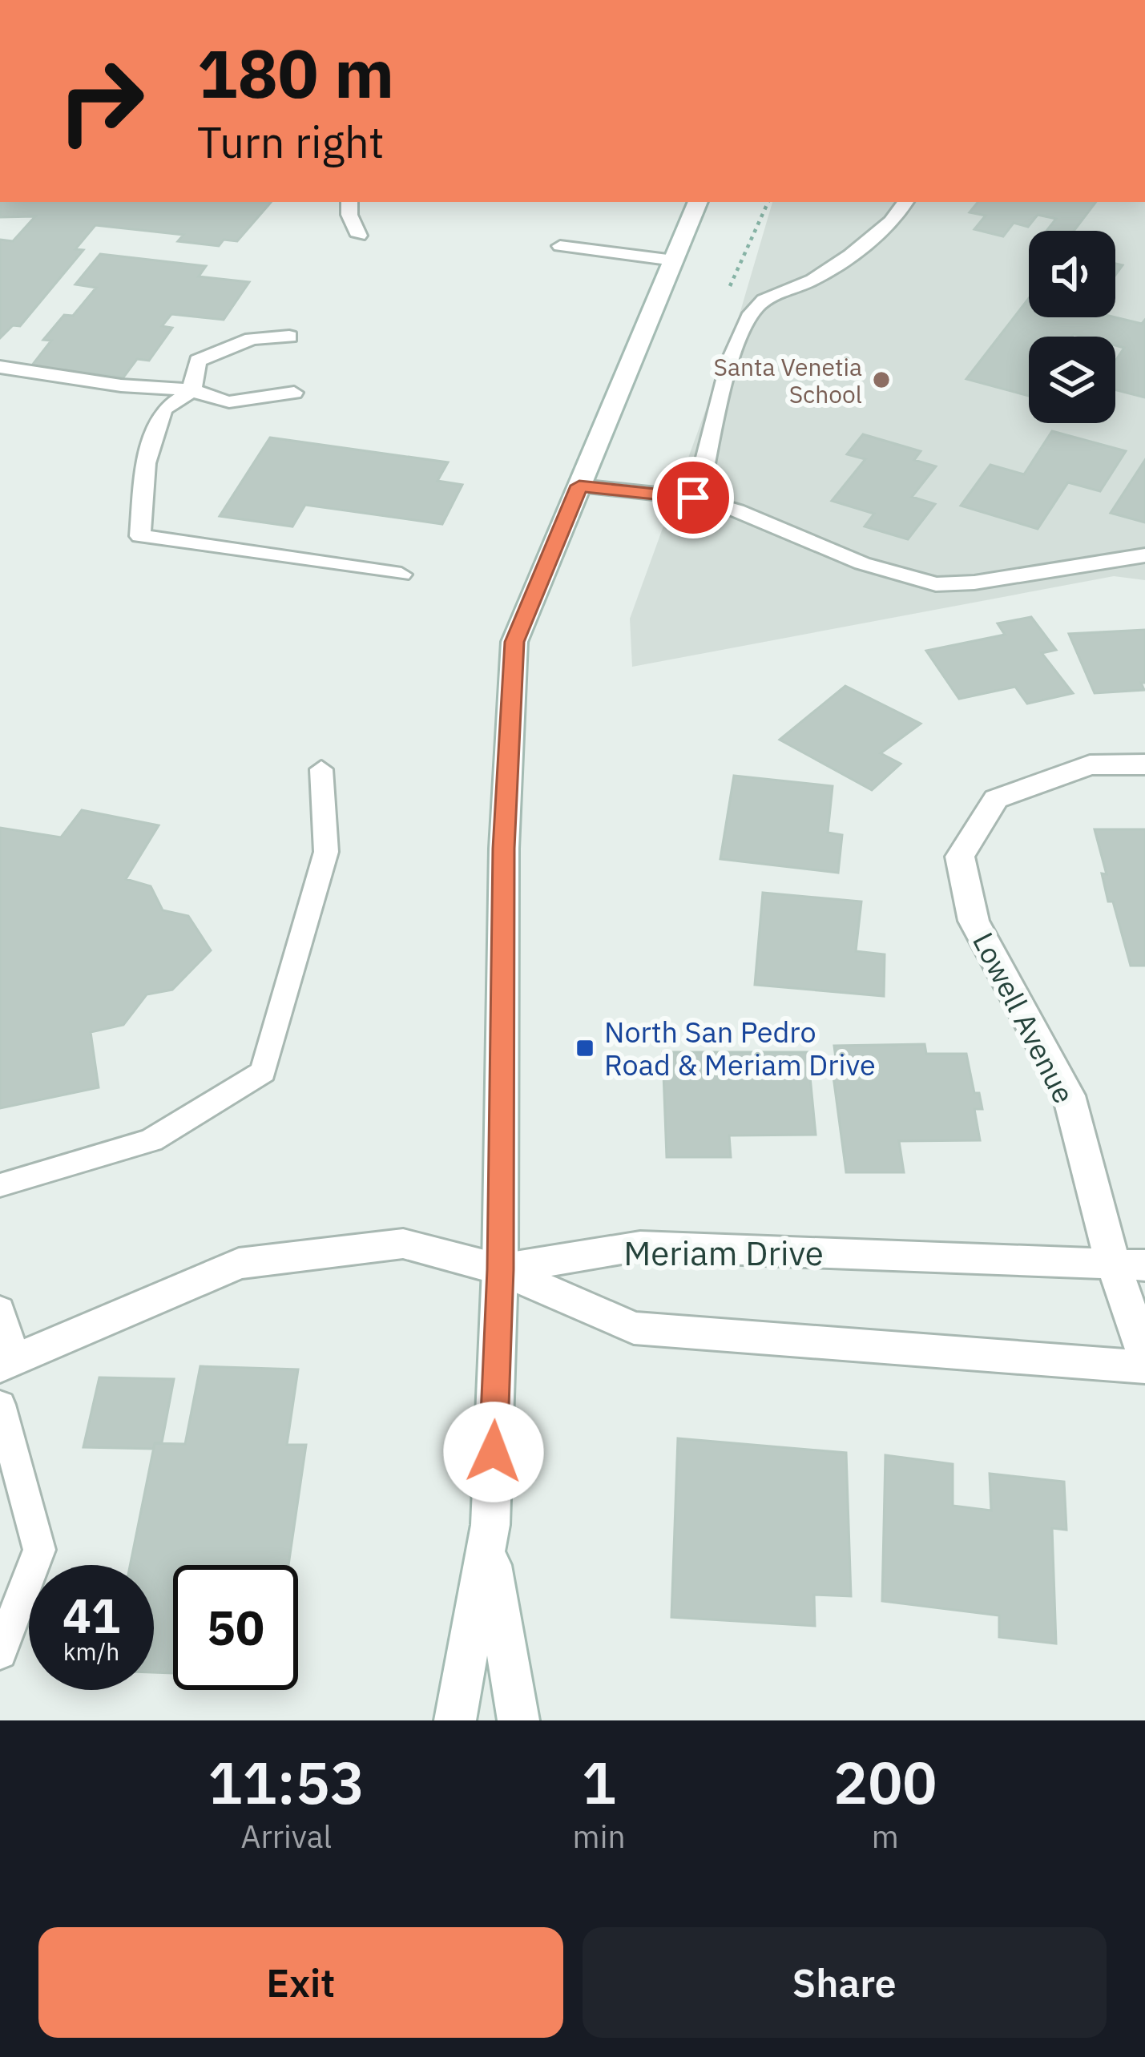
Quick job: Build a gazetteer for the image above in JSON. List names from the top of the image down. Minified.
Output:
{"streets":{"main road":["Lowell Avenue","Meriam Drive"]},"crossings":[["Lowell Avenue","Meriam Drive"]],"places":{"other":["Santa Venetia School"],"transit":["North San Pedro Road & Meriam Drive"]},"page":{"turn":["180 m","Turn right"],"speed":"41 km/h","limit":"50","eta":["11:53","Arrival","1","min","200","m"],"buttons":["Exit","Share"]}}
